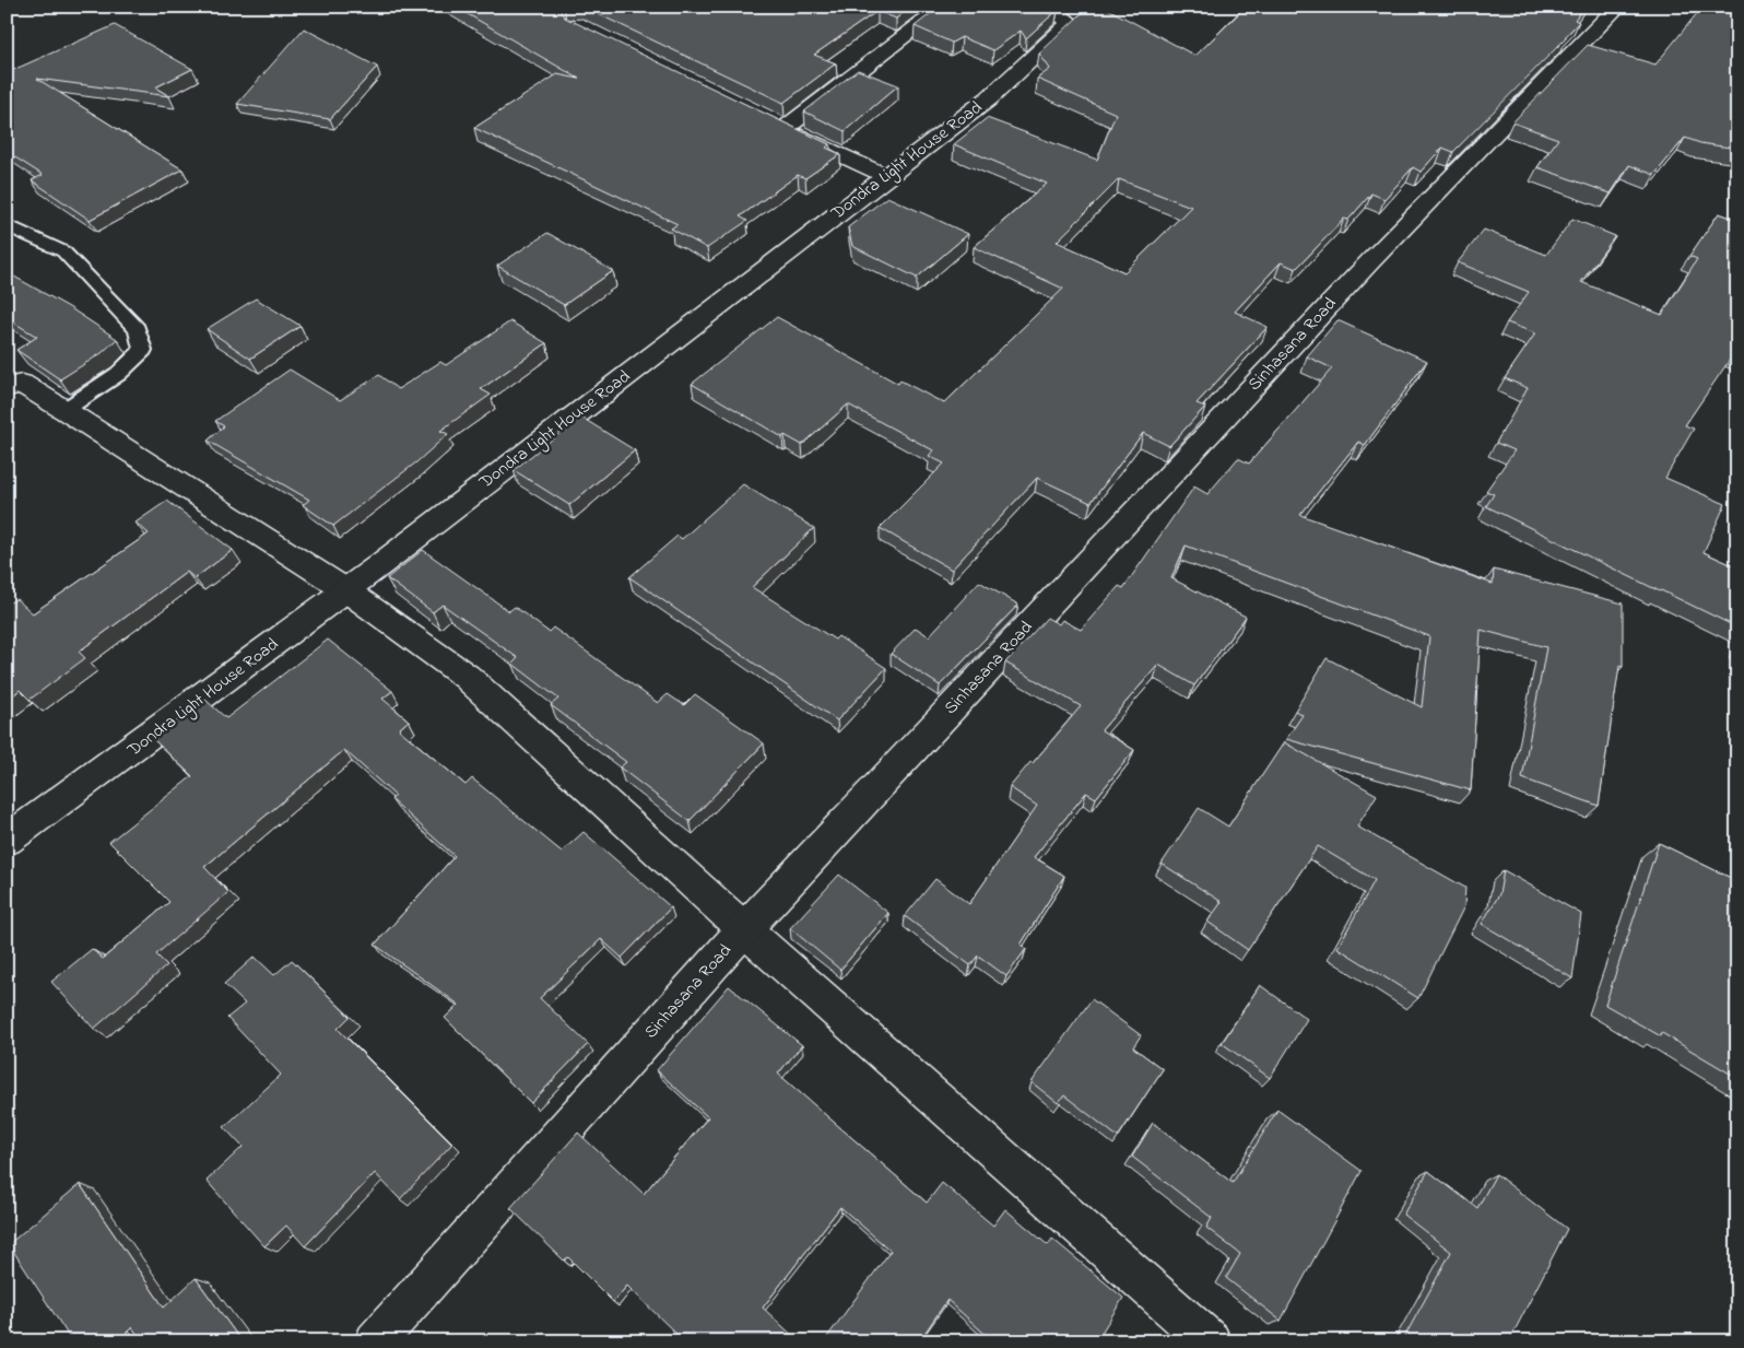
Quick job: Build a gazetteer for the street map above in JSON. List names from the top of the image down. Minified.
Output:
{"streets":{"main road":["Dondra Light House Road","Sinhasana Road"]}}
